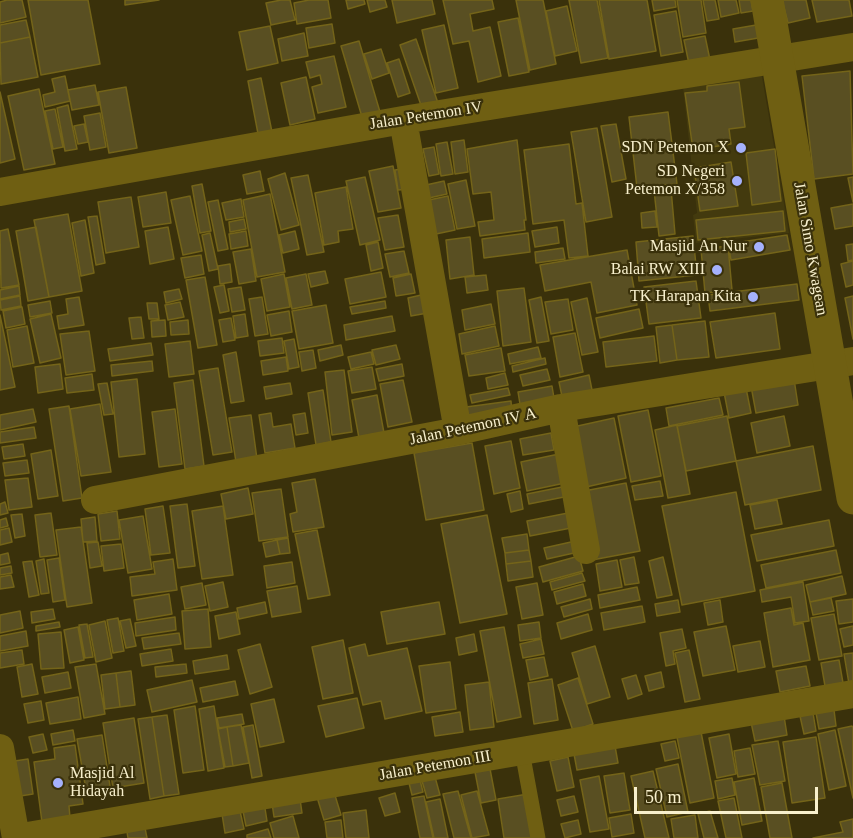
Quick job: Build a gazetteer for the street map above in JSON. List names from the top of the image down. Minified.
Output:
{"streets":{"street":["Jalan Petemon IV","Jalan Simo Kwagean","Jalan Petemon IV A","Jalan Petemon III"]},"crossings":[["Jalan Petemon IV","Jalan Simo Kwagean"],["Jalan Simo Kwagean","Jalan Petemon IV A"]],"places":["SDN Petemon X","SD Negeri Petemon X/358","Masjid An Nur","Balai RW XIII","TK Harapan Kita","Masjid Al Hidayah"],"scale_bar":"50 m"}
